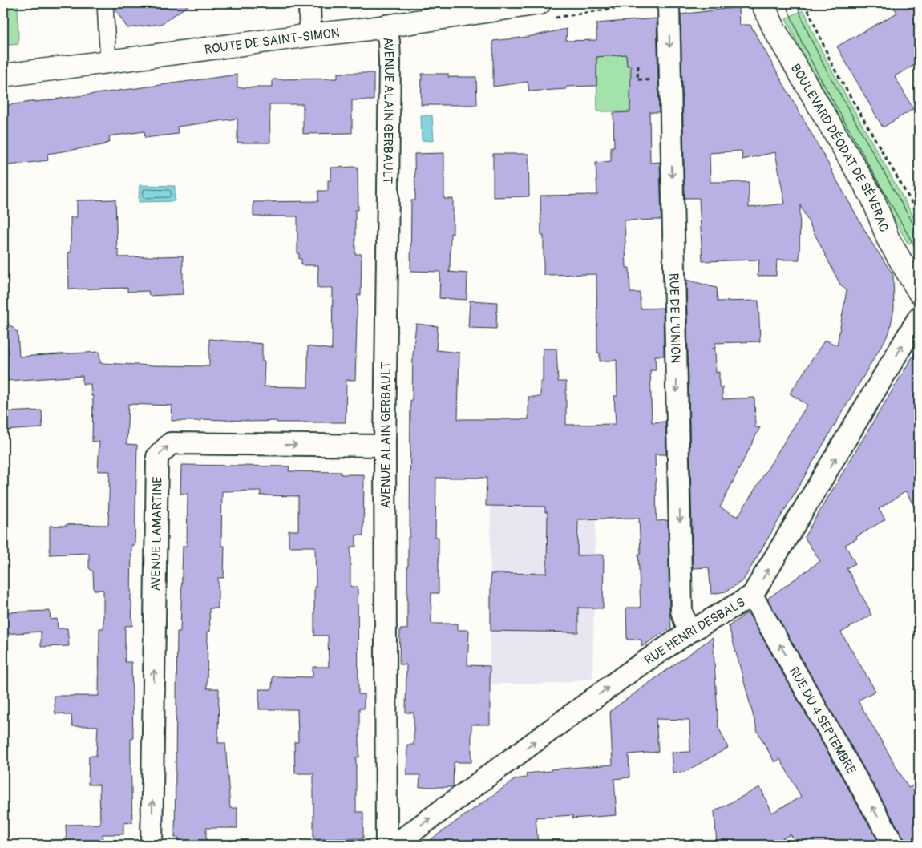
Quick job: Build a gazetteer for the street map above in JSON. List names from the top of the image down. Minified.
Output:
{"streets":{"main road":["ROUTE DE SAINT-SIMON","BOULEVARD DÉODAT DE SÉVERAC"],"street":["AVENUE ALAIN GERBAULT","RUE DE L'UNION","AVENUE LAMARTINE","RUE HENRI DESBALS","RUE DU 4 SEPTEMBRE"]},"crossings":[["ROUTE DE SAINT-SIMON","AVENUE ALAIN GERBAULT"],["AVENUE ALAIN GERBAULT","AVENUE LAMARTINE"],["RUE DE L'UNION","RUE HENRI DESBALS"],["RUE HENRI DESBALS","RUE DU 4 SEPTEMBRE"]],"one_way":["RUE DE L'UNION","RUE HENRI DESBALS","RUE DU 4 SEPTEMBRE"]}
